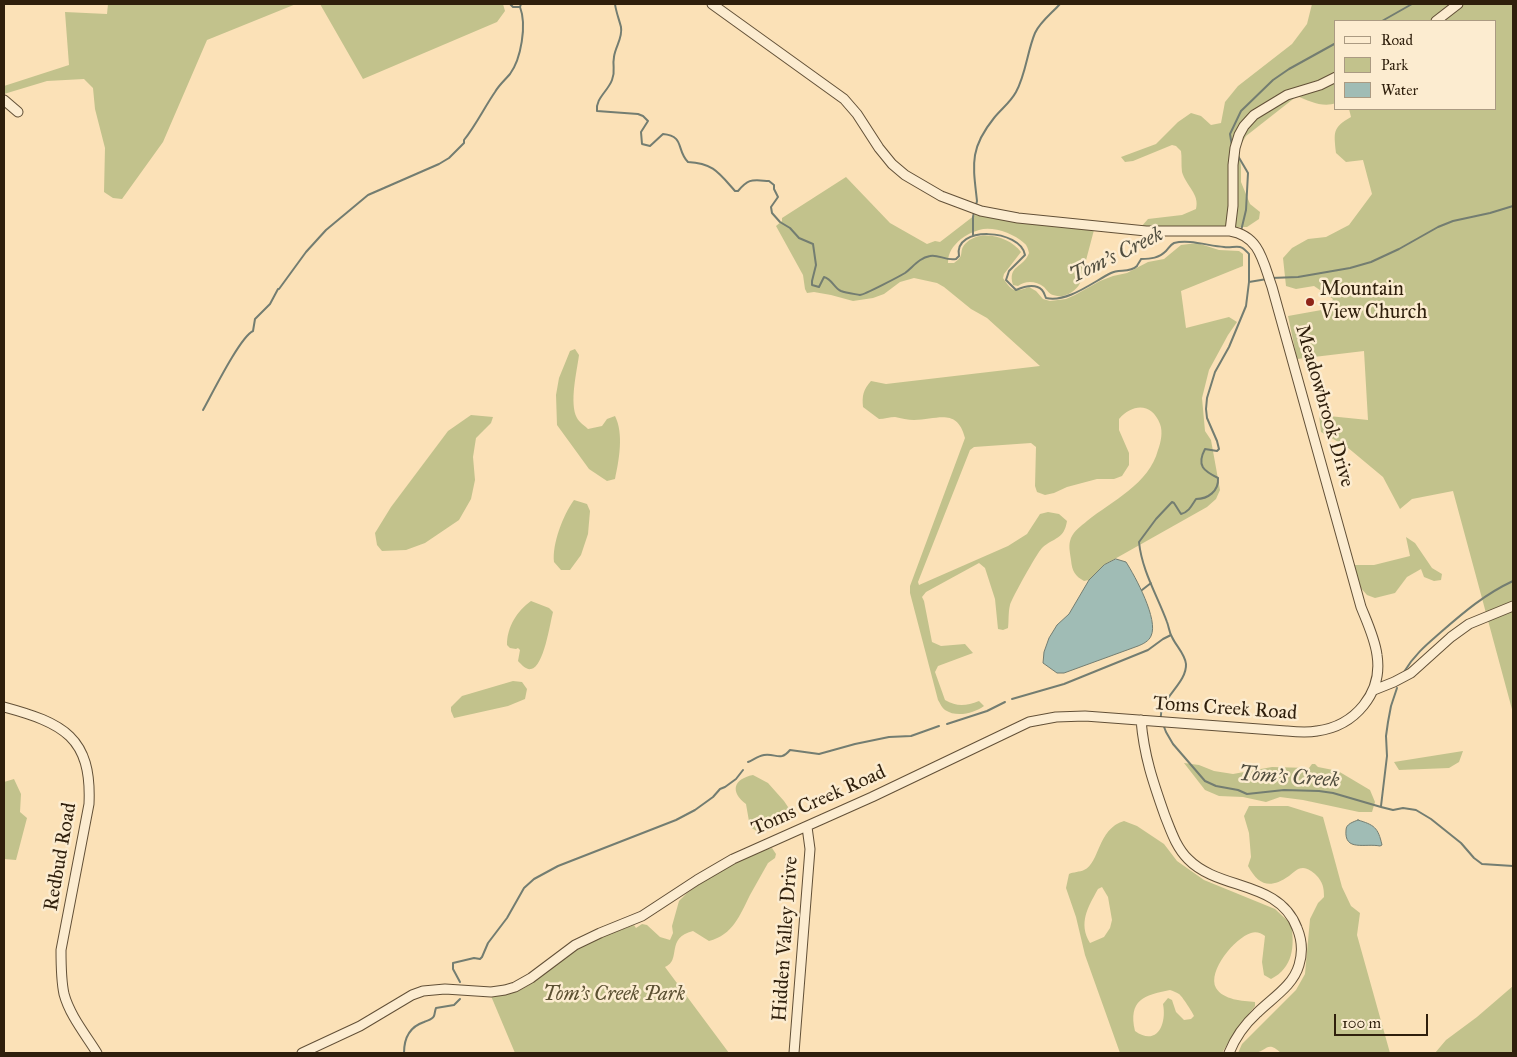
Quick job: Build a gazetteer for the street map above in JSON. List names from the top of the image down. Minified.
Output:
{"streets":{"street":["Meadowbrook Drive","Toms Creek Road","Redbud Road","Hidden Valley Drive"]},"crossings":[["Meadowbrook Drive","Toms Creek Road"],["Toms Creek Road","Hidden Valley Drive"]],"water":["Tom's Creek"],"parks":["Tom's Creek Park"],"places":["Mountain View Church"],"legend":["Road","Park","Water"],"scale_bar":"100 m"}
